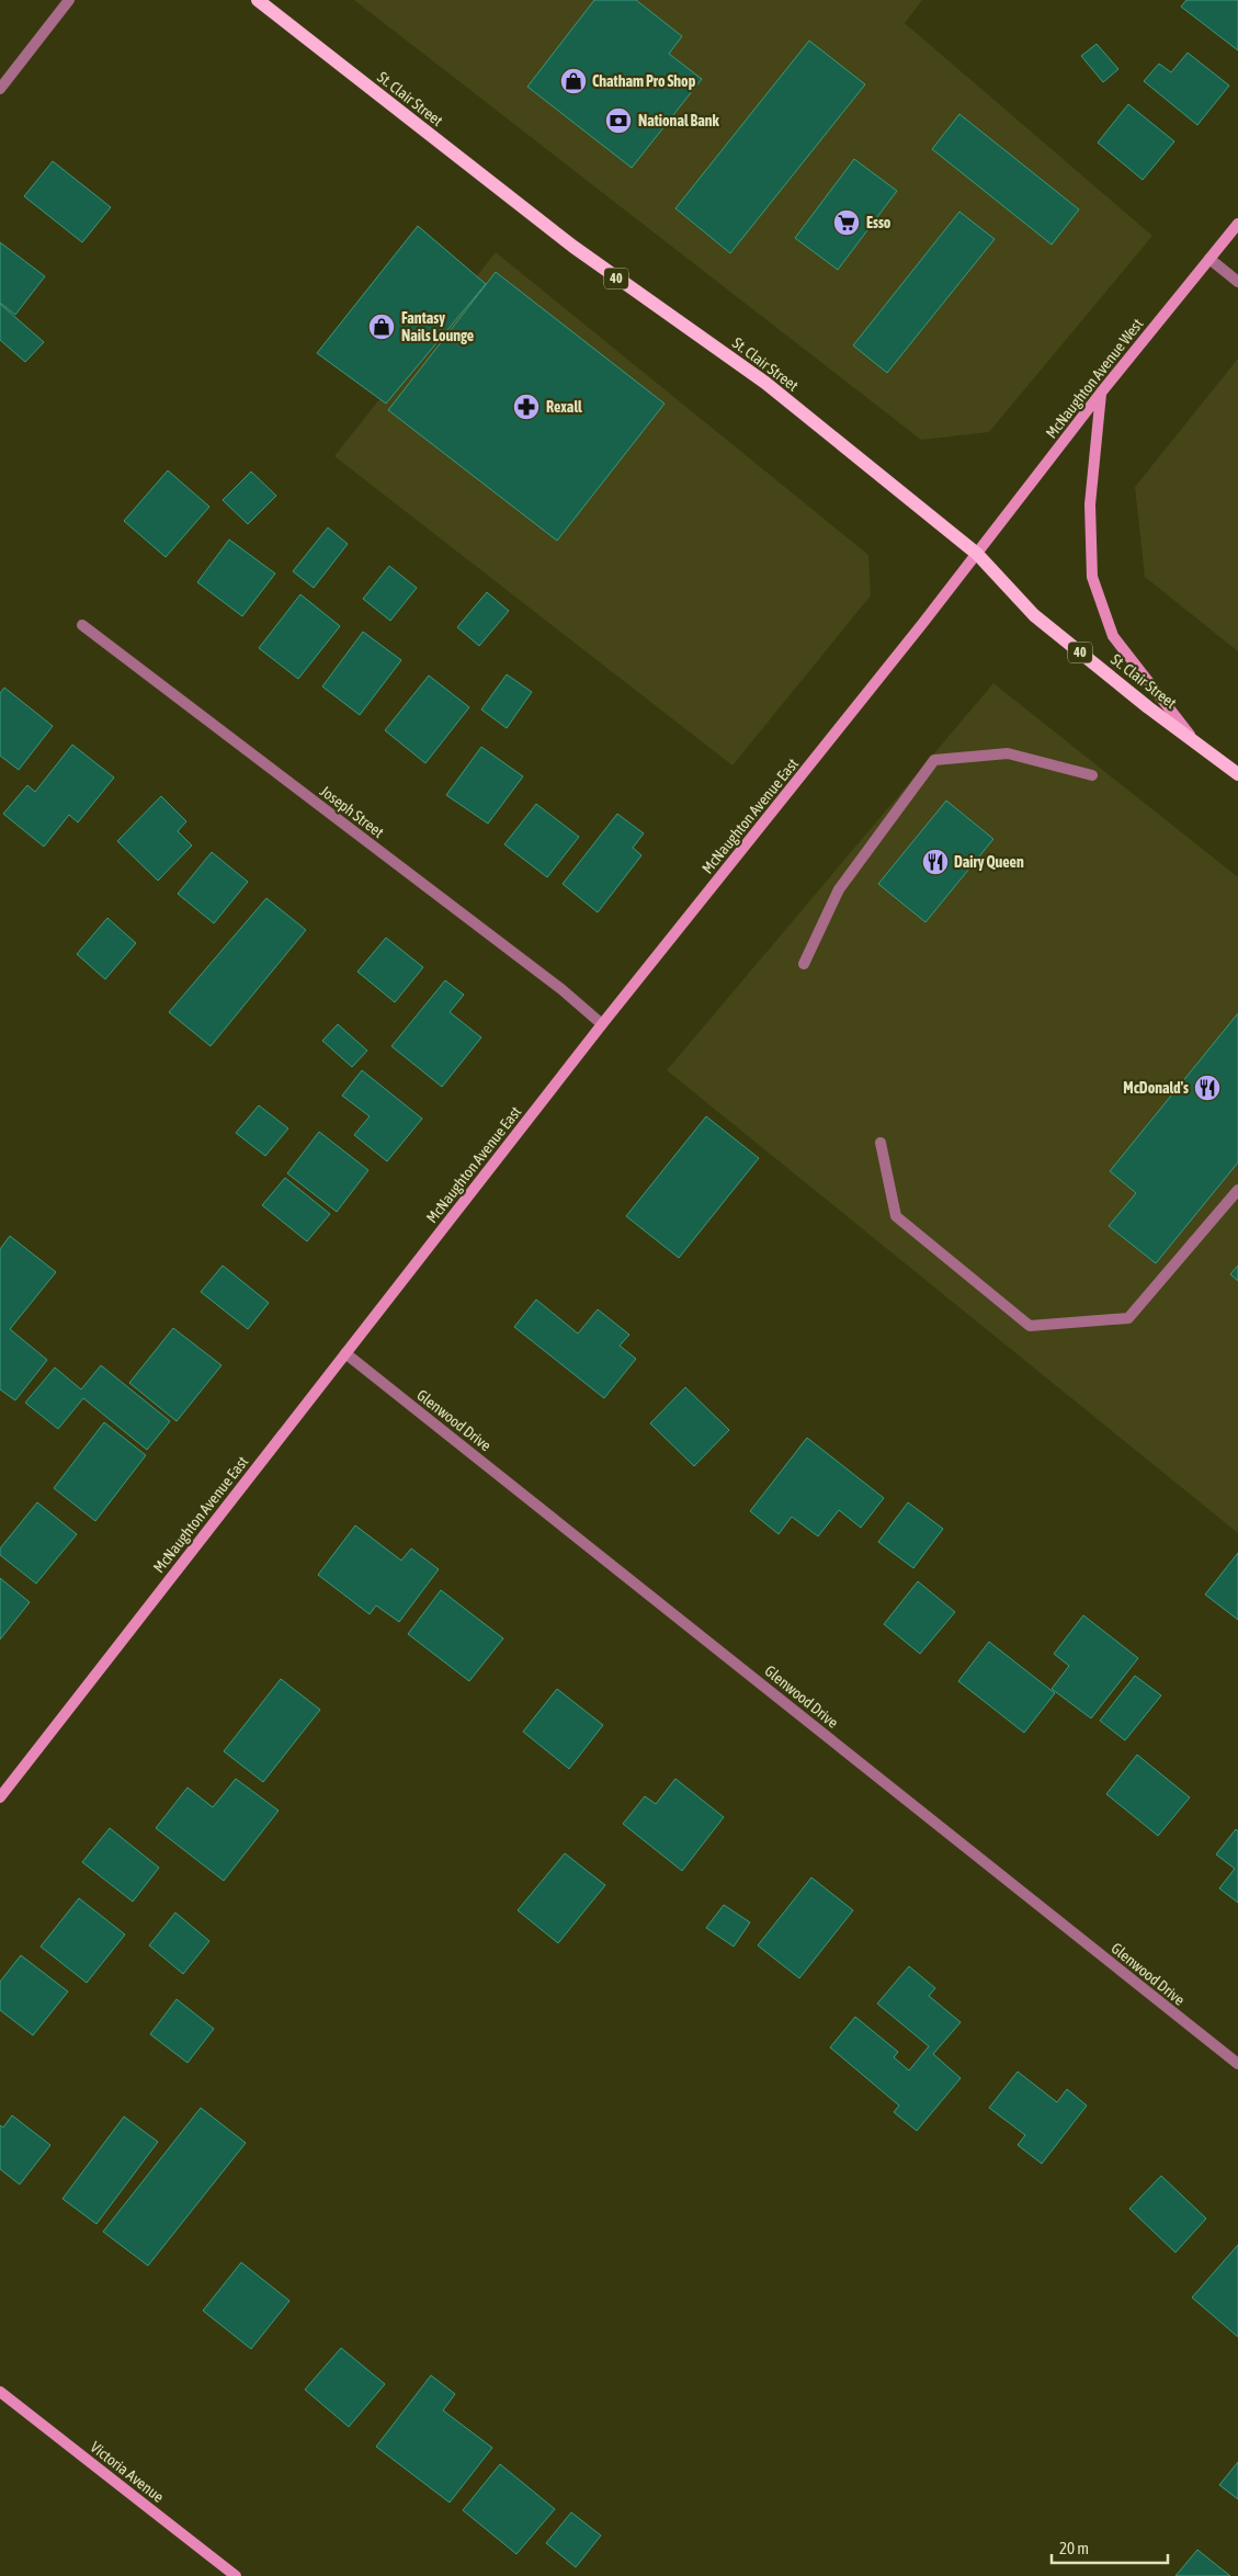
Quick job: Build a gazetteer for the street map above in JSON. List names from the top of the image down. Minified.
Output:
{"streets":{"main road":["St. Clair Street","40","McNaughton Avenue West","McNaughton Avenue East","Victoria Avenue"],"street":["Joseph Street","Glenwood Drive"]},"crossings":[["St. Clair Street","McNaughton Avenue West"],["St. Clair Street","McNaughton Avenue East"],["McNaughton Avenue West","McNaughton Avenue East"],["Joseph Street","McNaughton Avenue East"],["McNaughton Avenue East","Glenwood Drive"]],"places":{"shop":["Chatham Pro Shop","Fantasy Nails Lounge"],"bank":["National Bank"],"supermarket":["Esso"],"pharmacy":["Rexall"],"restaurant":["Dairy Queen","McDonald's"]},"scale_bar":"20 m"}
